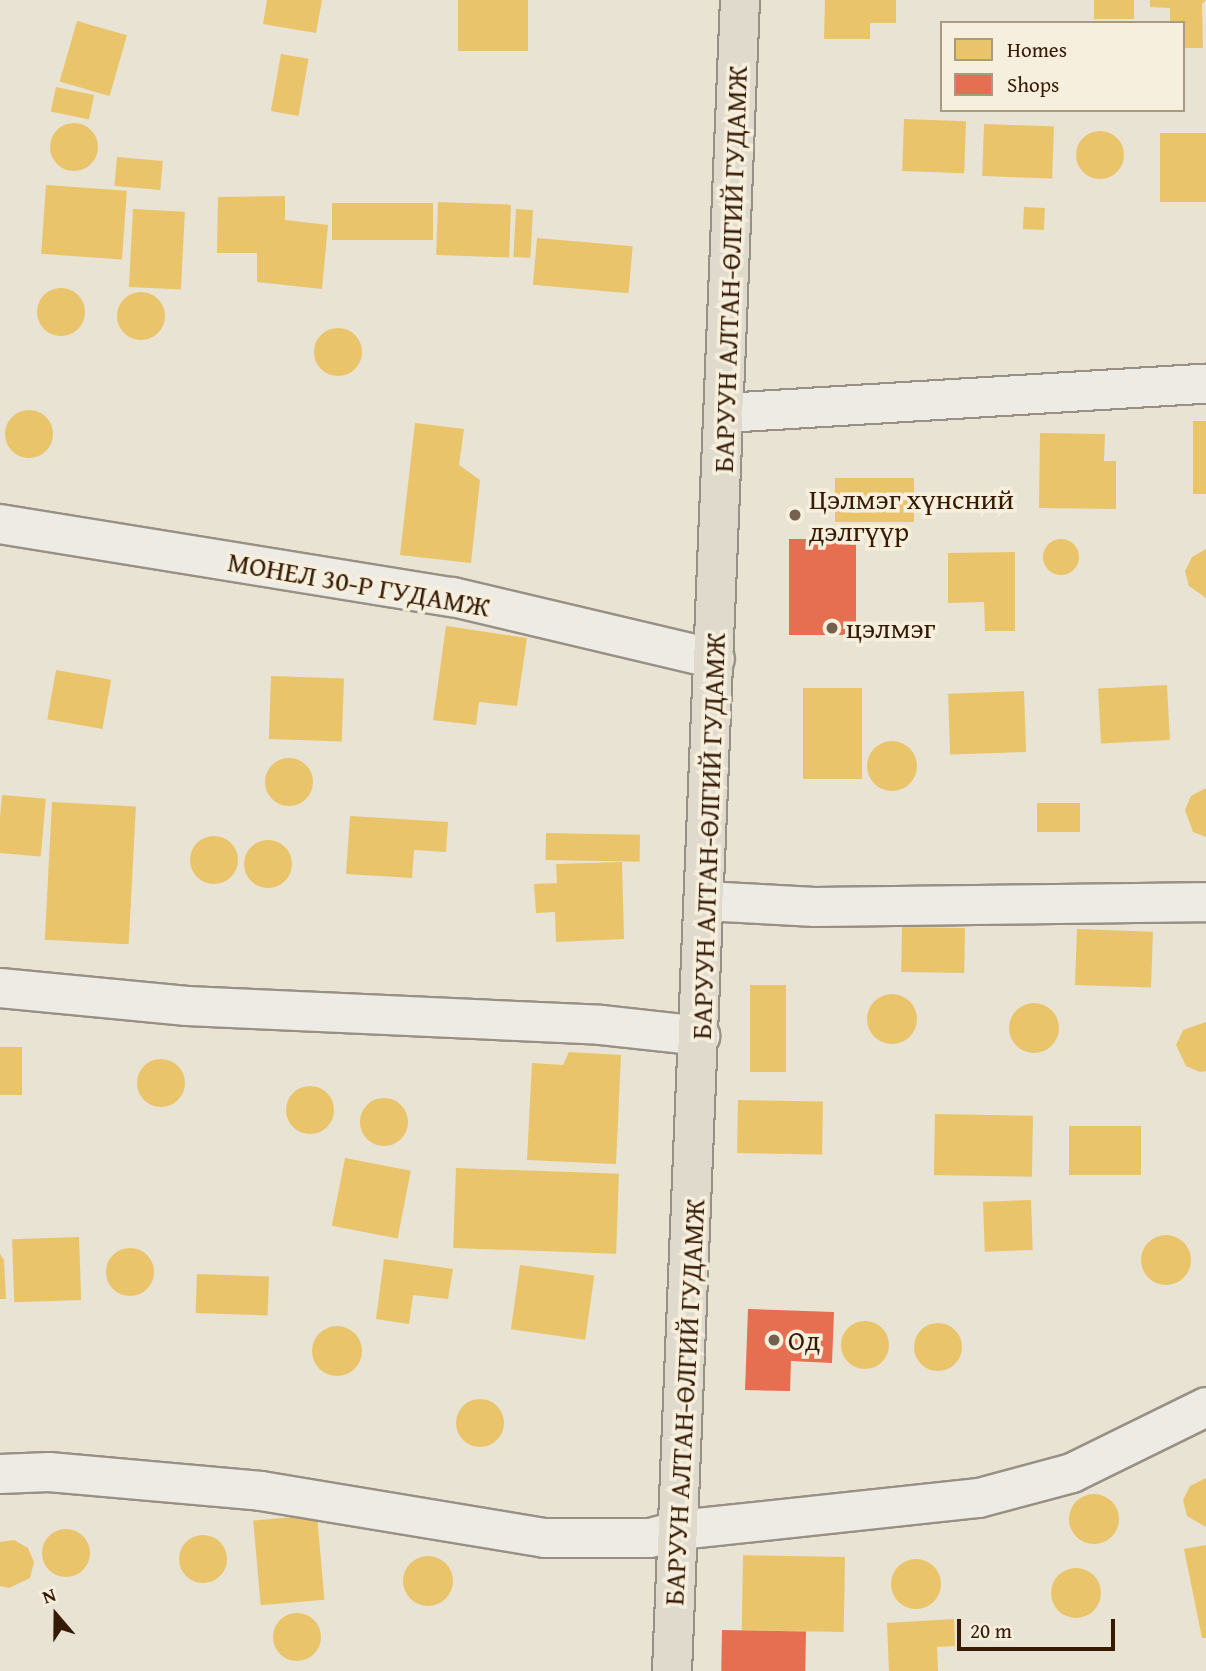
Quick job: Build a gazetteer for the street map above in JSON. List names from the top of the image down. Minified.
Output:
{"streets":{"main road":["БАРУУН АЛТАН-ӨЛГИЙ ГУДАМЖ"],"street":["МОНЕЛ 30-Р ГУДАМЖ"]},"crossings":[["БАРУУН АЛТАН-ӨЛГИЙ ГУДАМЖ","МОНЕЛ 30-Р ГУДАМЖ"]],"places":["Цэлмэг хүнсний дэлгүүр","цэлмэг","Од"],"legend":["Homes","Shops"],"scale_bar":"20 m","north":"top"}
